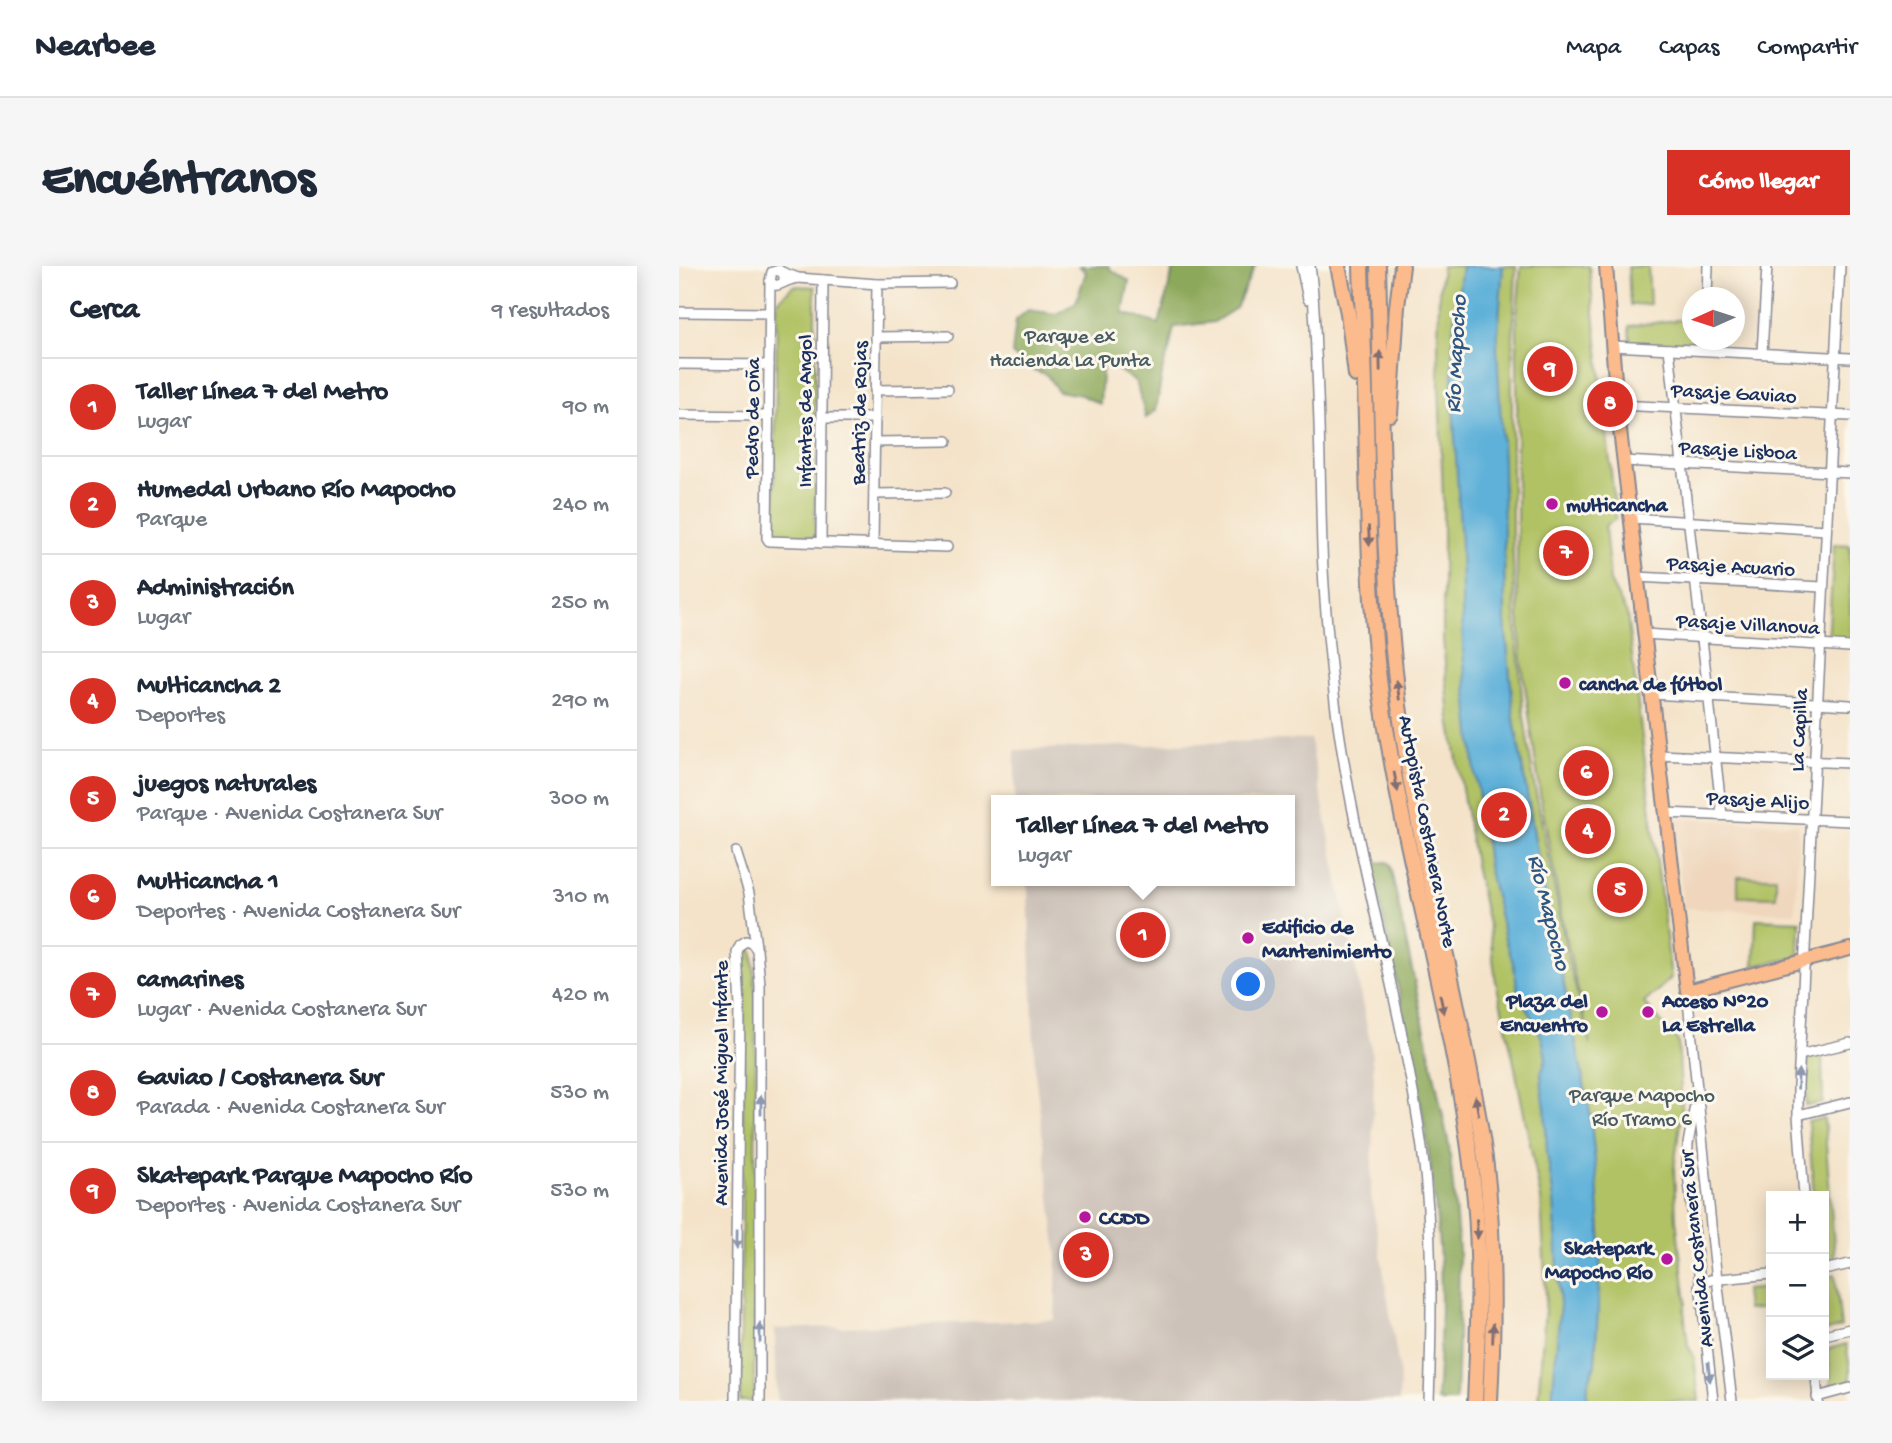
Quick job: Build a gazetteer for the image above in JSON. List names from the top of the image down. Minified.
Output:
{"streets":{"highway":["Autopista Costanera Norte"],"main road":["Avenida Costanera Sur"],"street":["Pasaje Gaviao","Infantes de Angol","Beatriz de Rojas","Pedro de Oña","Pasaje Lisboa","Pasaje Acuario","Pasaje Villanova","La Capilla","Pasaje Alijo","Avenida José Miguel Infante"]},"crossings":[["Pasaje Gaviao","La Capilla"],["Pasaje Gaviao","Avenida Costanera Sur"],["Infantes de Angol","Pedro de Oña"],["Pasaje Lisboa","La Capilla"],["Pasaje Lisboa","Avenida Costanera Sur"],["Pasaje Acuario","La Capilla"],["Pasaje Acuario","Avenida Costanera Sur"],["Pasaje Villanova","La Capilla"],["Pasaje Villanova","Avenida Costanera Sur"],["La Capilla","Pasaje Alijo"],["Pasaje Alijo","Avenida Costanera Sur"]],"water":["Río Mapocho"],"parks":["Parque ex Hacienda La Punta","Parque Mapocho Río Tramo 6"],"places":["multicancha","cancha de fútbol","Edificio de Mantenimiento","Plaza del Encuentro","Acceso N°20 La Estrella","CCDD","Skatepark Mapocho Río"],"north":"left","page":{"header":"Nearbee","nav":["Mapa","Capas","Compartir"],"buttons":"Cómo llegar","title":"Encuéntranos","heading":["Cerca","9 resultados"],"pins":["9","8","7","6","2","4","5","1","3"],"list":[{"mark":"1","name":"Taller Línea 7 del Metro","note":"Lugar","value":"90 m"},{"mark":"2","name":"Humedal Urbano Río Mapocho","note":"Parque","value":"240 m"},{"mark":"3","name":"Administración","note":"Lugar","value":"250 m"},{"mark":"4","name":"Multicancha 2","note":"Deportes","value":"290 m"},{"mark":"5","name":"juegos naturales","note":"Parque · Avenida Costanera Sur","value":"300 m"},{"mark":"6","name":"Multicancha 1","note":"Deportes · Avenida Costanera Sur","value":"310 m"},{"mark":"7","name":"camarines","note":"Lugar · Avenida Costanera Sur","value":"420 m"},{"mark":"8","name":"Gaviao / Costanera Sur","note":"Parada · Avenida Costanera Sur","value":"530 m"},{"mark":"9","name":"Skatepark Parque Mapocho Río","note":"Deportes · Avenida Costanera Sur","value":"530 m"}],"popup":["Taller Línea 7 del Metro","Lugar"],"map_buttons":["+","−"]}}
